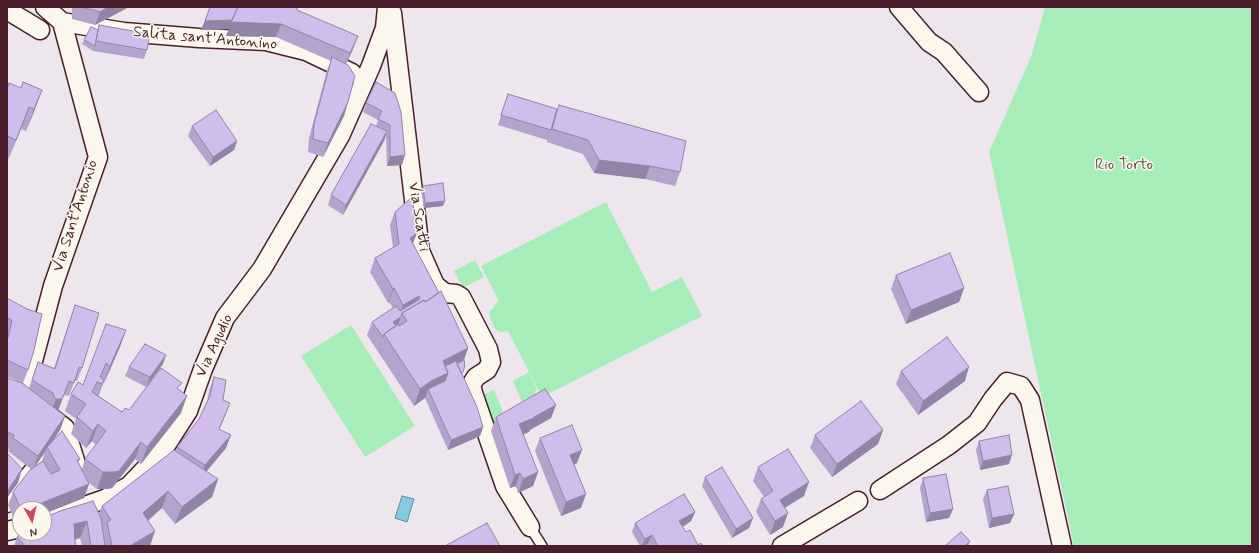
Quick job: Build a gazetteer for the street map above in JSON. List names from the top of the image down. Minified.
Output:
{"streets":{"street":["Salita sant'Antonino","Via Sant'Antonio","Via Scatti","Via Agudio"]},"crossings":[["Salita sant'Antonino","Via Sant'Antonio"],["Salita sant'Antonino","Via Agudio"]],"parks":["Rio Torto"],"north":"bottom"}
